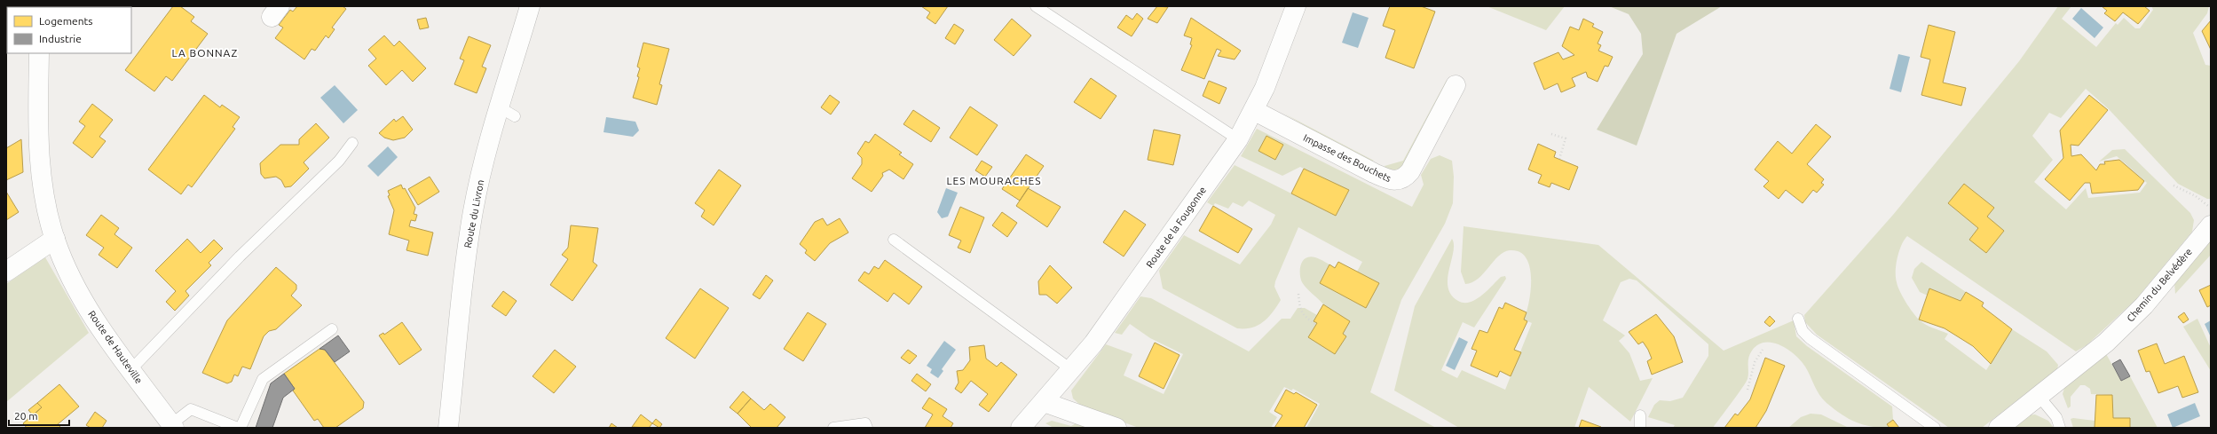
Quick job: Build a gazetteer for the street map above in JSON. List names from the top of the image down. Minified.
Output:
{"streets":{"street":["Impasse des Bouchets","Route du Livron","Route de la Fougonne","Chemin du Belvédère","Route de Hauteville"]},"crossings":[["Impasse des Bouchets","Route de la Fougonne"]],"districts":["LA BONNAZ","LES MOURACHES"],"legend":["Logements","Industrie"],"scale_bar":"20 m"}
